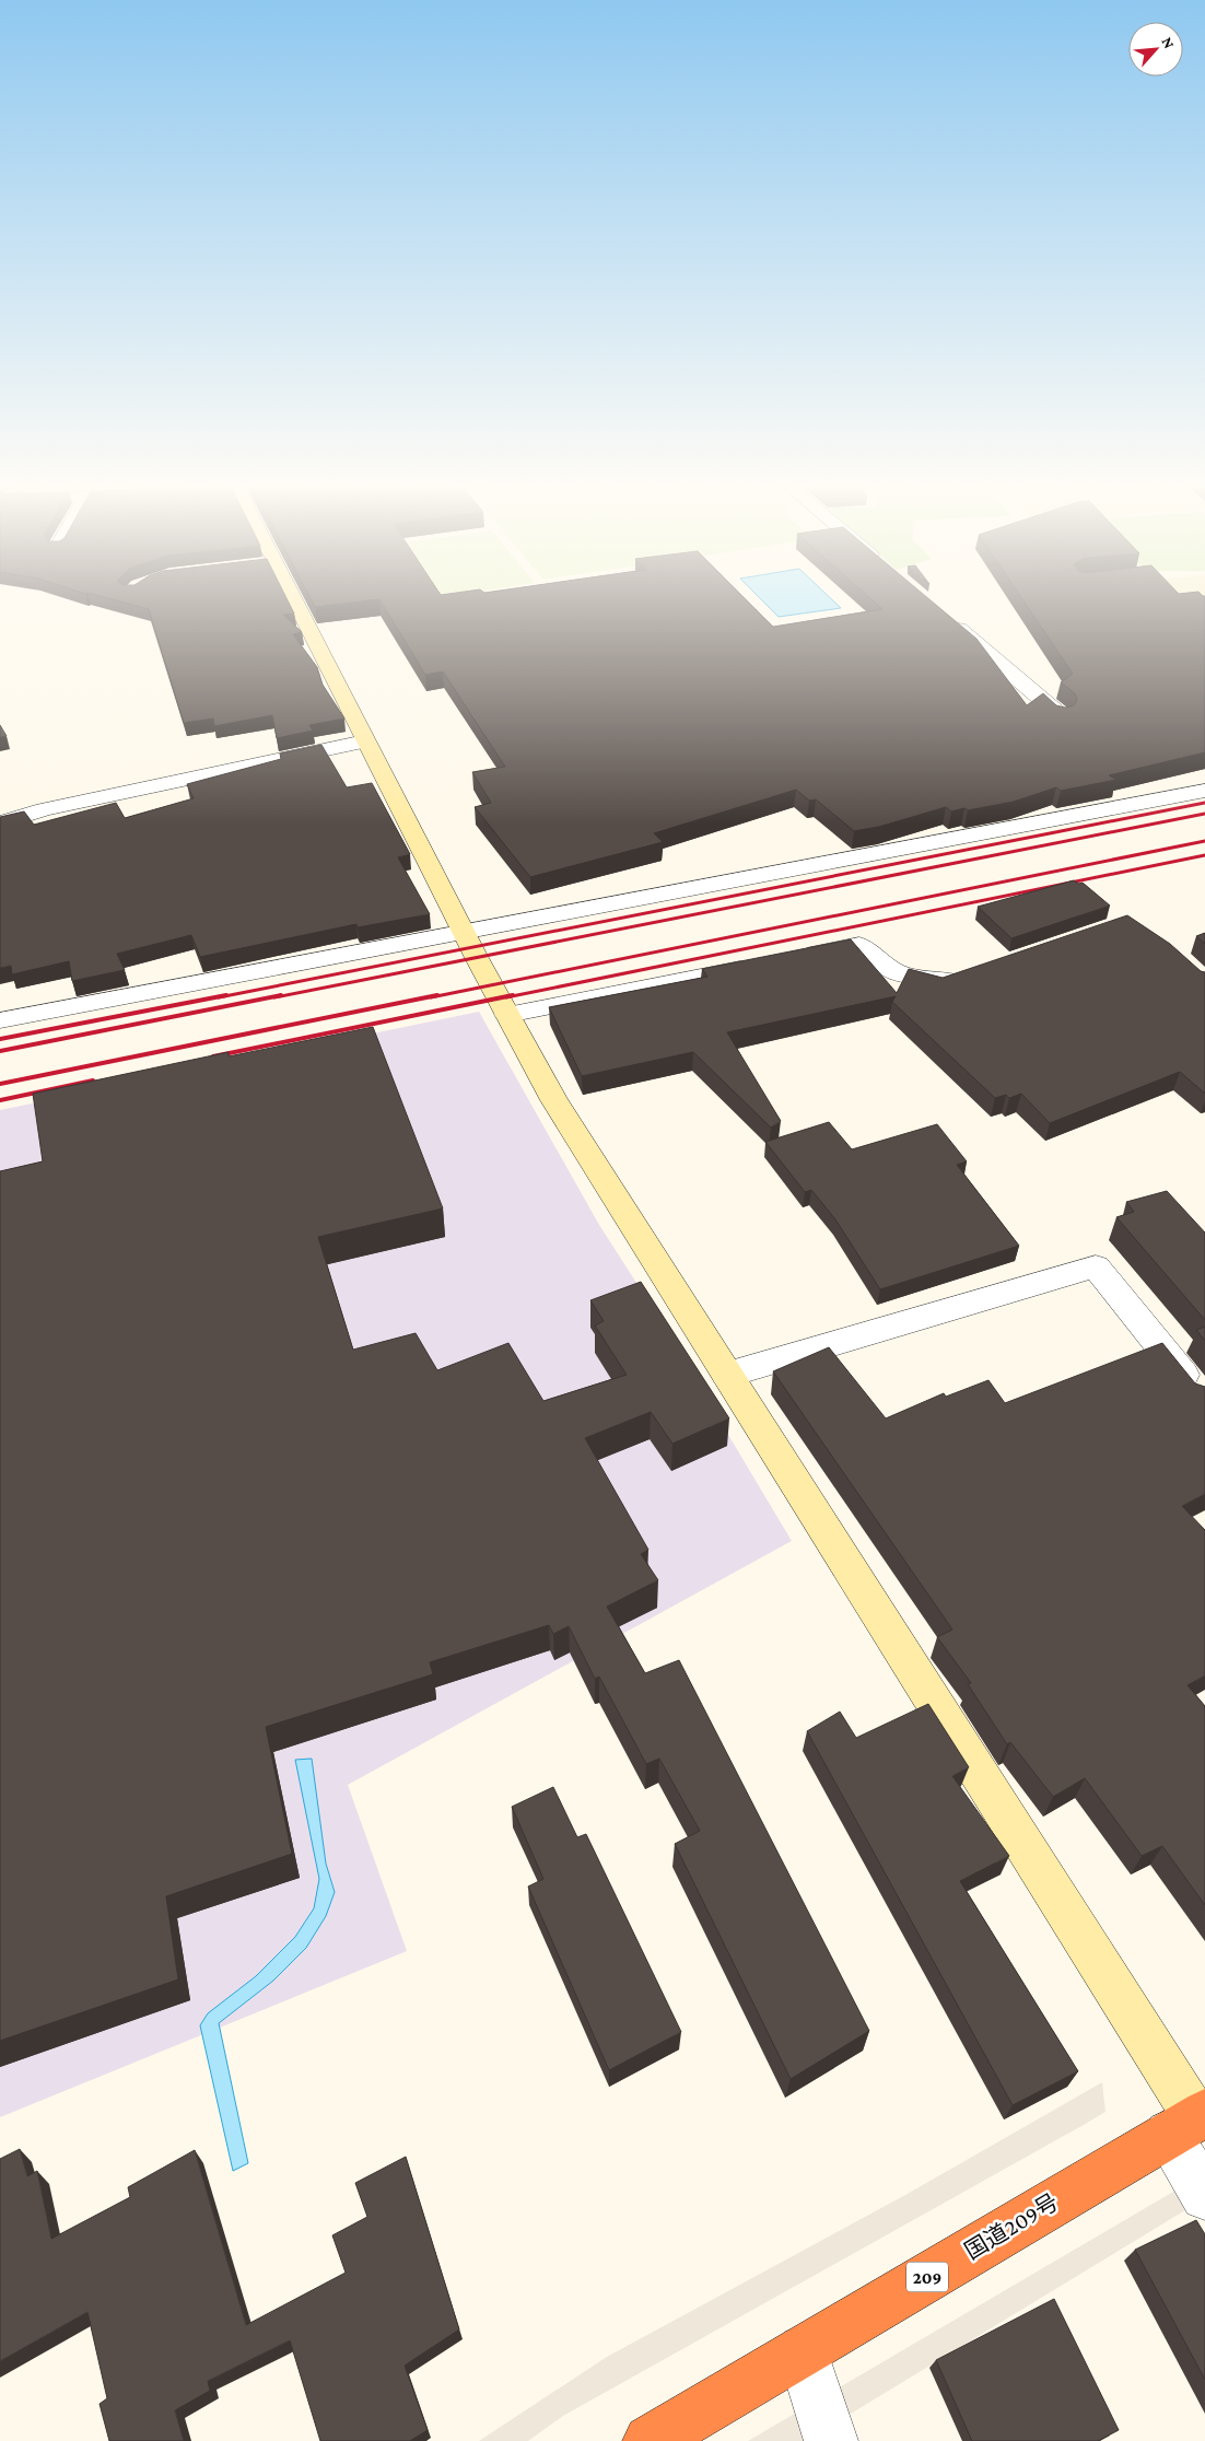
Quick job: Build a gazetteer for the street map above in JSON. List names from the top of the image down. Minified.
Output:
{"streets":{"highway":["国道209号","209"]},"north":"top right"}
